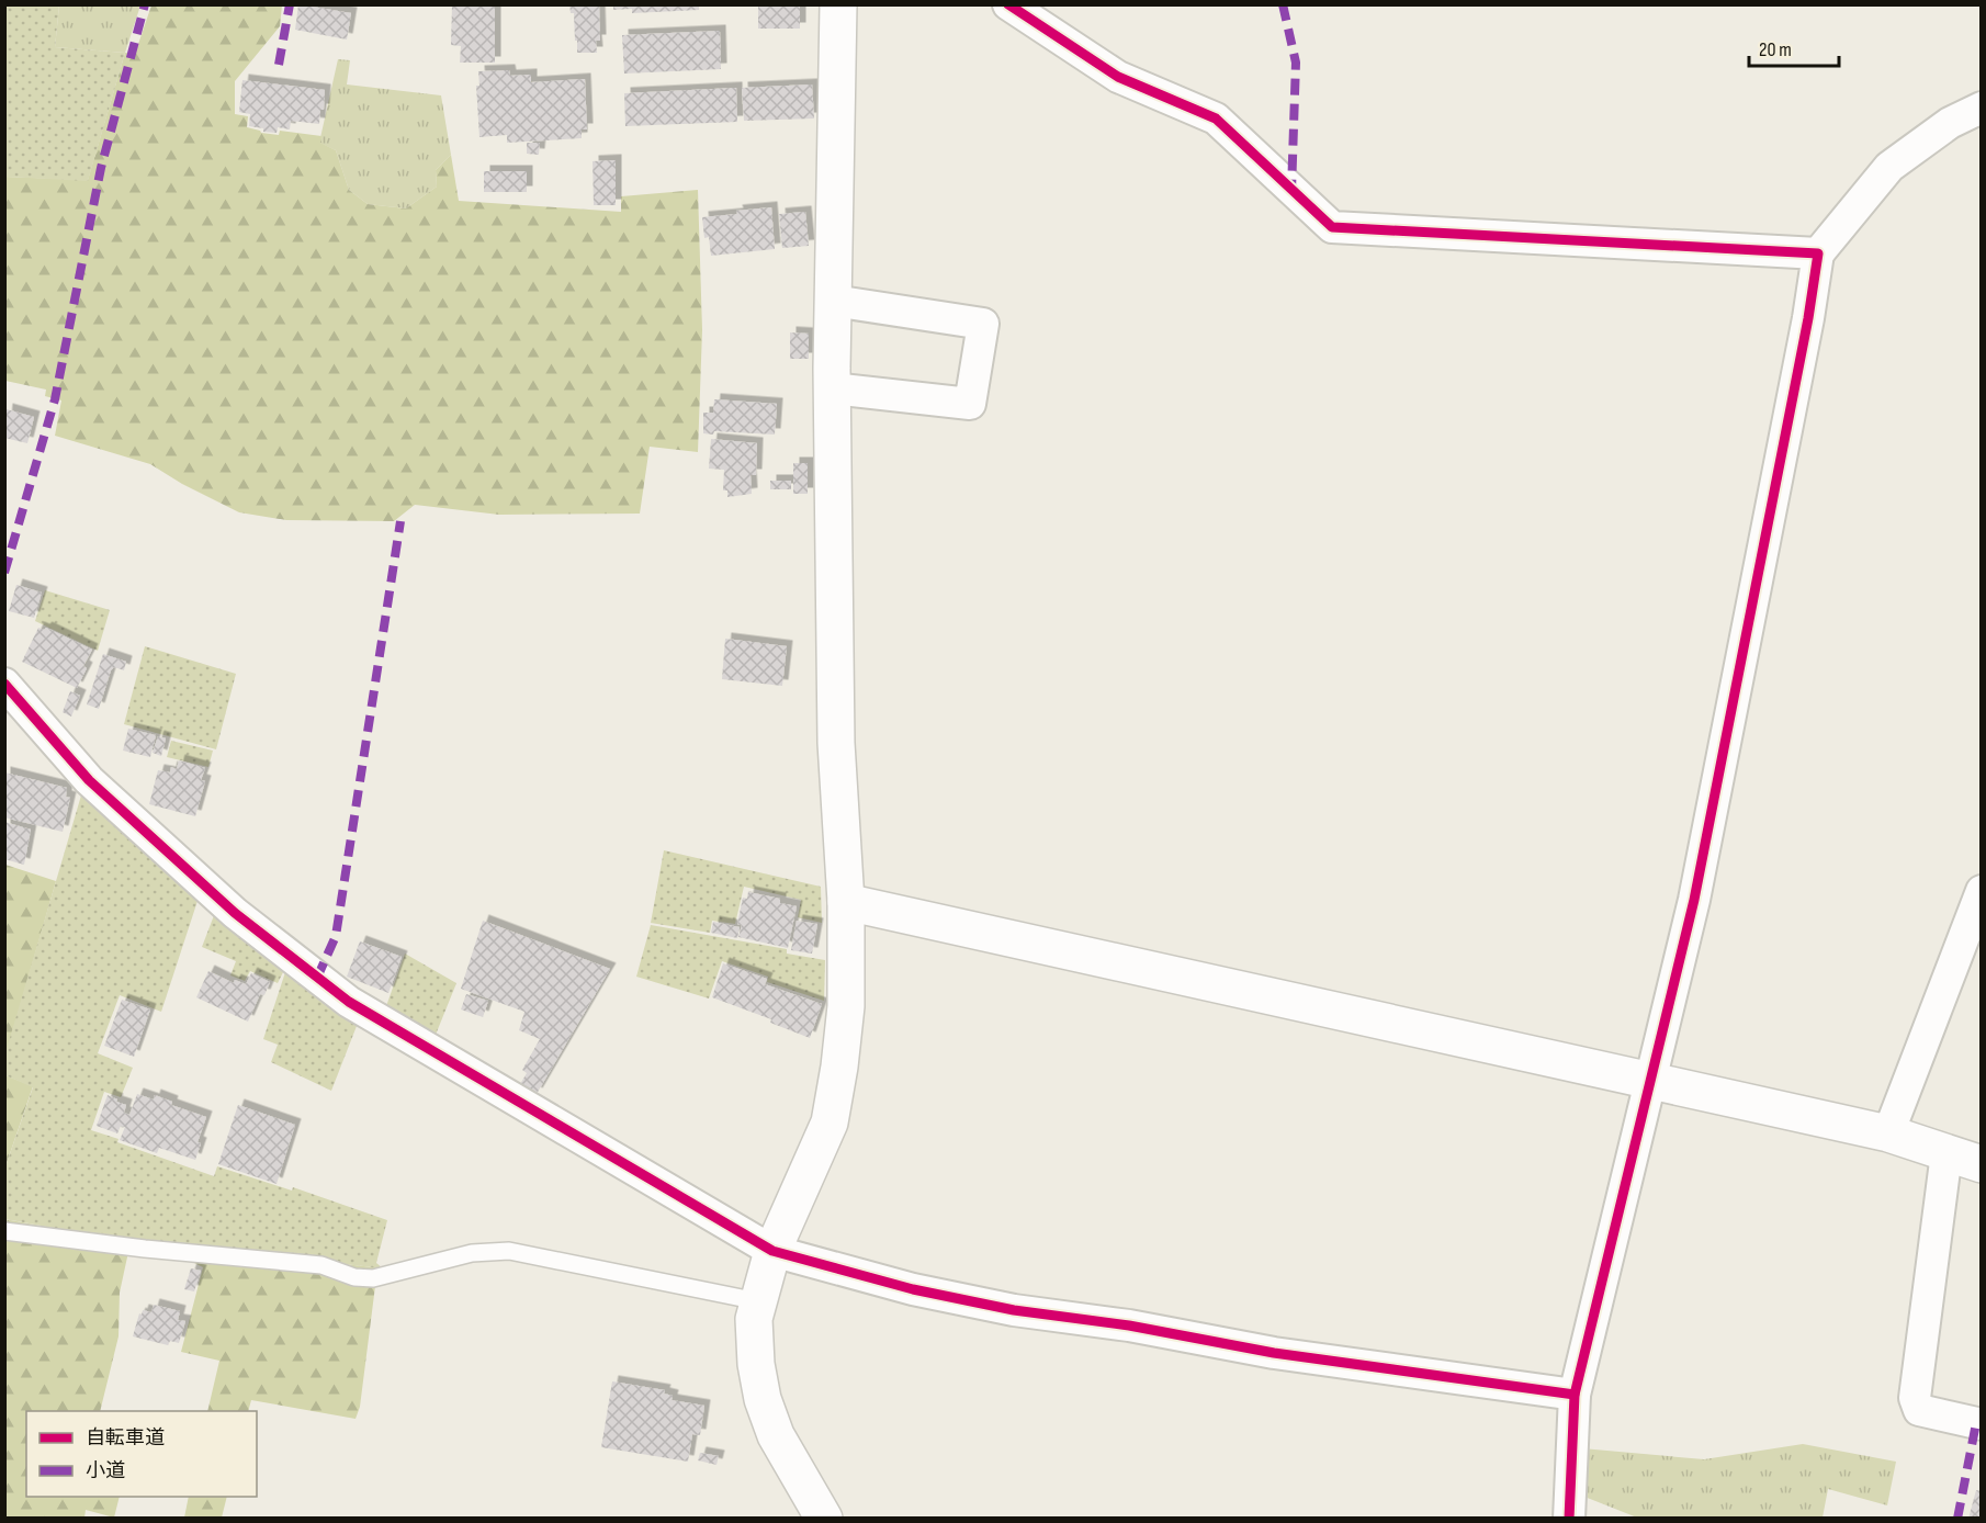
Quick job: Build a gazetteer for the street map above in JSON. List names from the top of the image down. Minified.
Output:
{"legend":["自転車道","小道"],"scale_bar":"20 m"}
